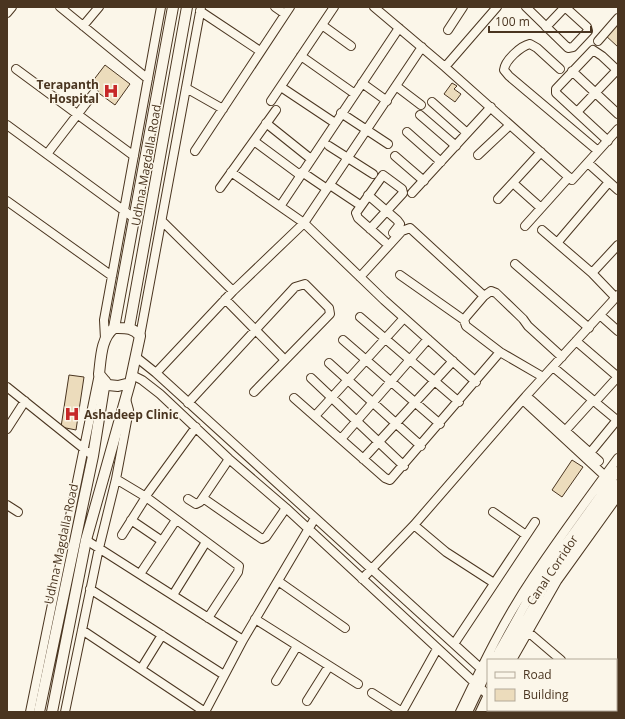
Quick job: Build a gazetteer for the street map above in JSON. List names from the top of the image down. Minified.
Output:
{"streets":{"main road":["Udhna Magdalla Road"],"street":["Canal Corridor"]},"places":{"hospital":["Terapanth Hospital","Ashadeep Clinic"]},"legend":["Road","Building"],"scale_bar":"100 m"}
